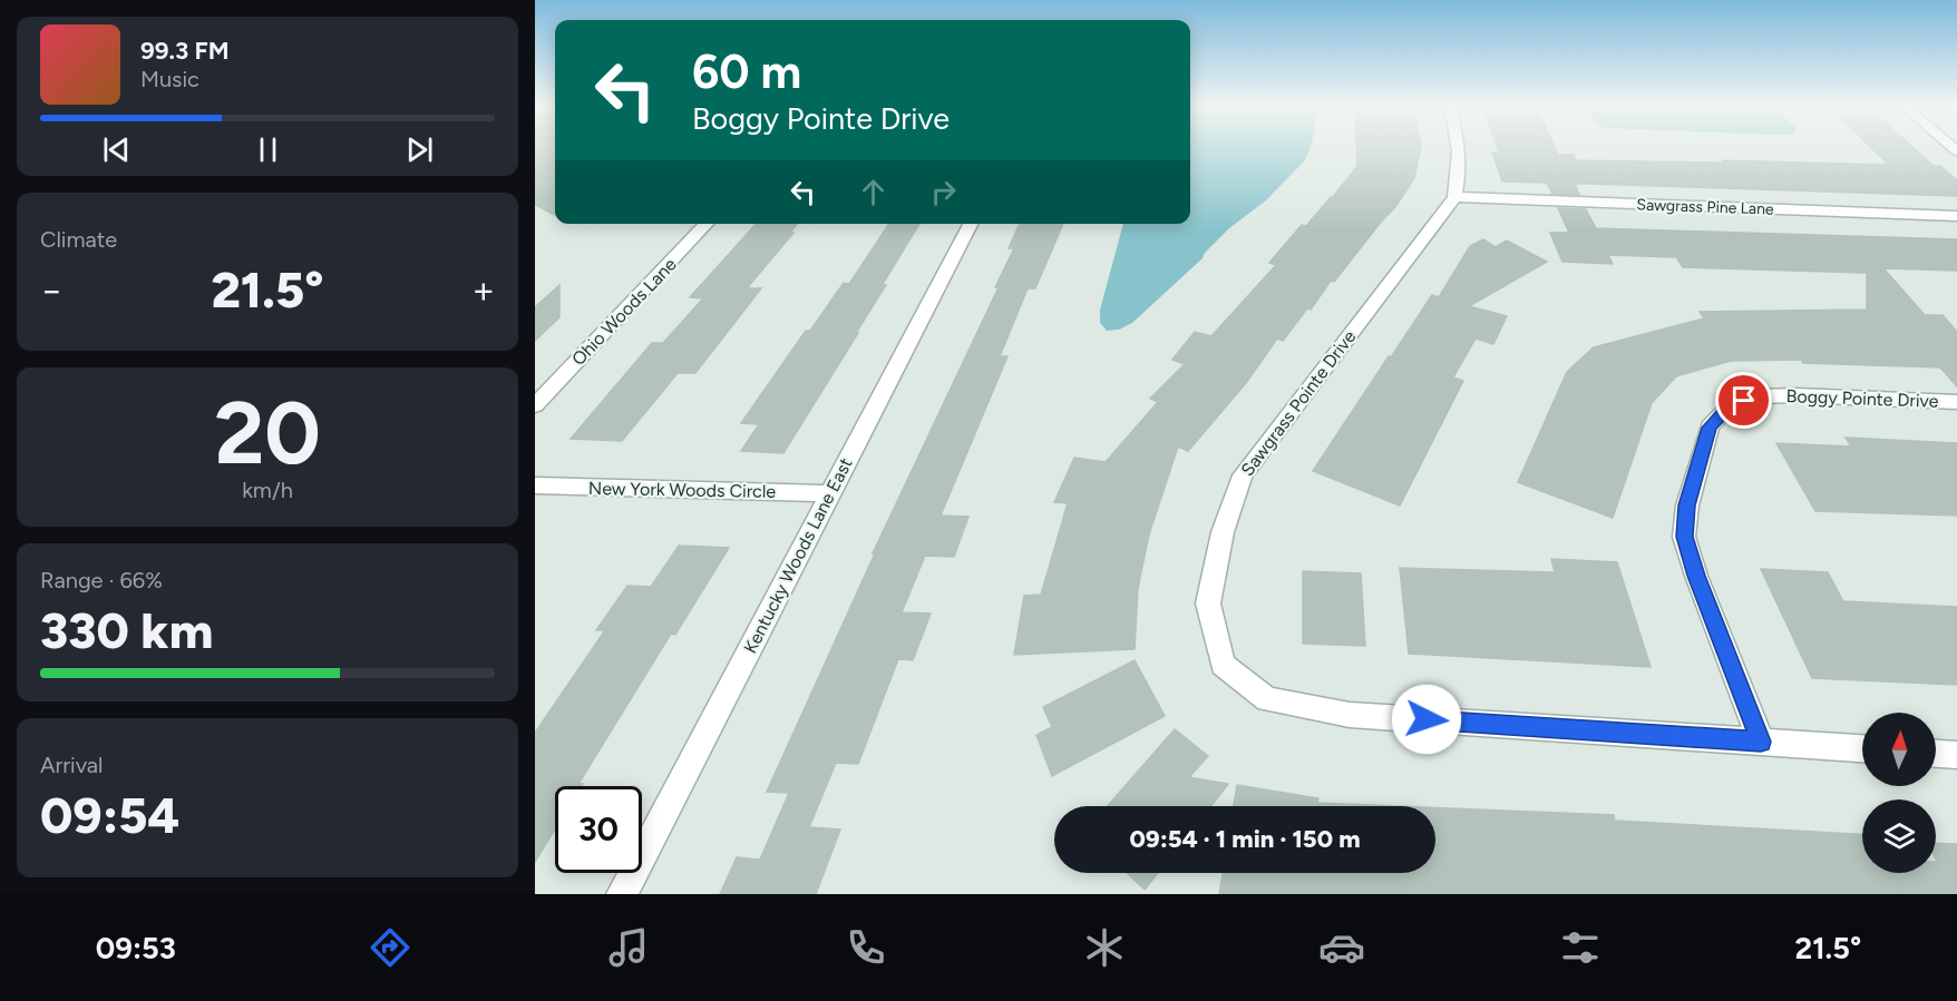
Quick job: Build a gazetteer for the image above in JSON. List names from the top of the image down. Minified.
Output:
{"streets":{"street":["Sawgrass Pine Lane","Ohio Woods Lane","Boggy Pointe Drive","Sawgrass Pointe Drive","New York Woods Circle","Kentucky Woods Lane East"]},"crossings":[["Sawgrass Pine Lane","Sawgrass Pointe Drive"],["Boggy Pointe Drive","Sawgrass Pointe Drive"],["New York Woods Circle","Kentucky Woods Lane East"]],"north":"top","page":{"turn":["60 m","Boggy Pointe Drive"],"song":["99.3 FM","Music"],"tile":["Climate",["20","km/h"],["Range · 66%","330 km"],["Arrival","09:54"]],"heat":["−","21.5°","+"],"limit":"30","trip":"09:54 · 1 min · 150 m","tabs":["09:53","21.5°"]}}
